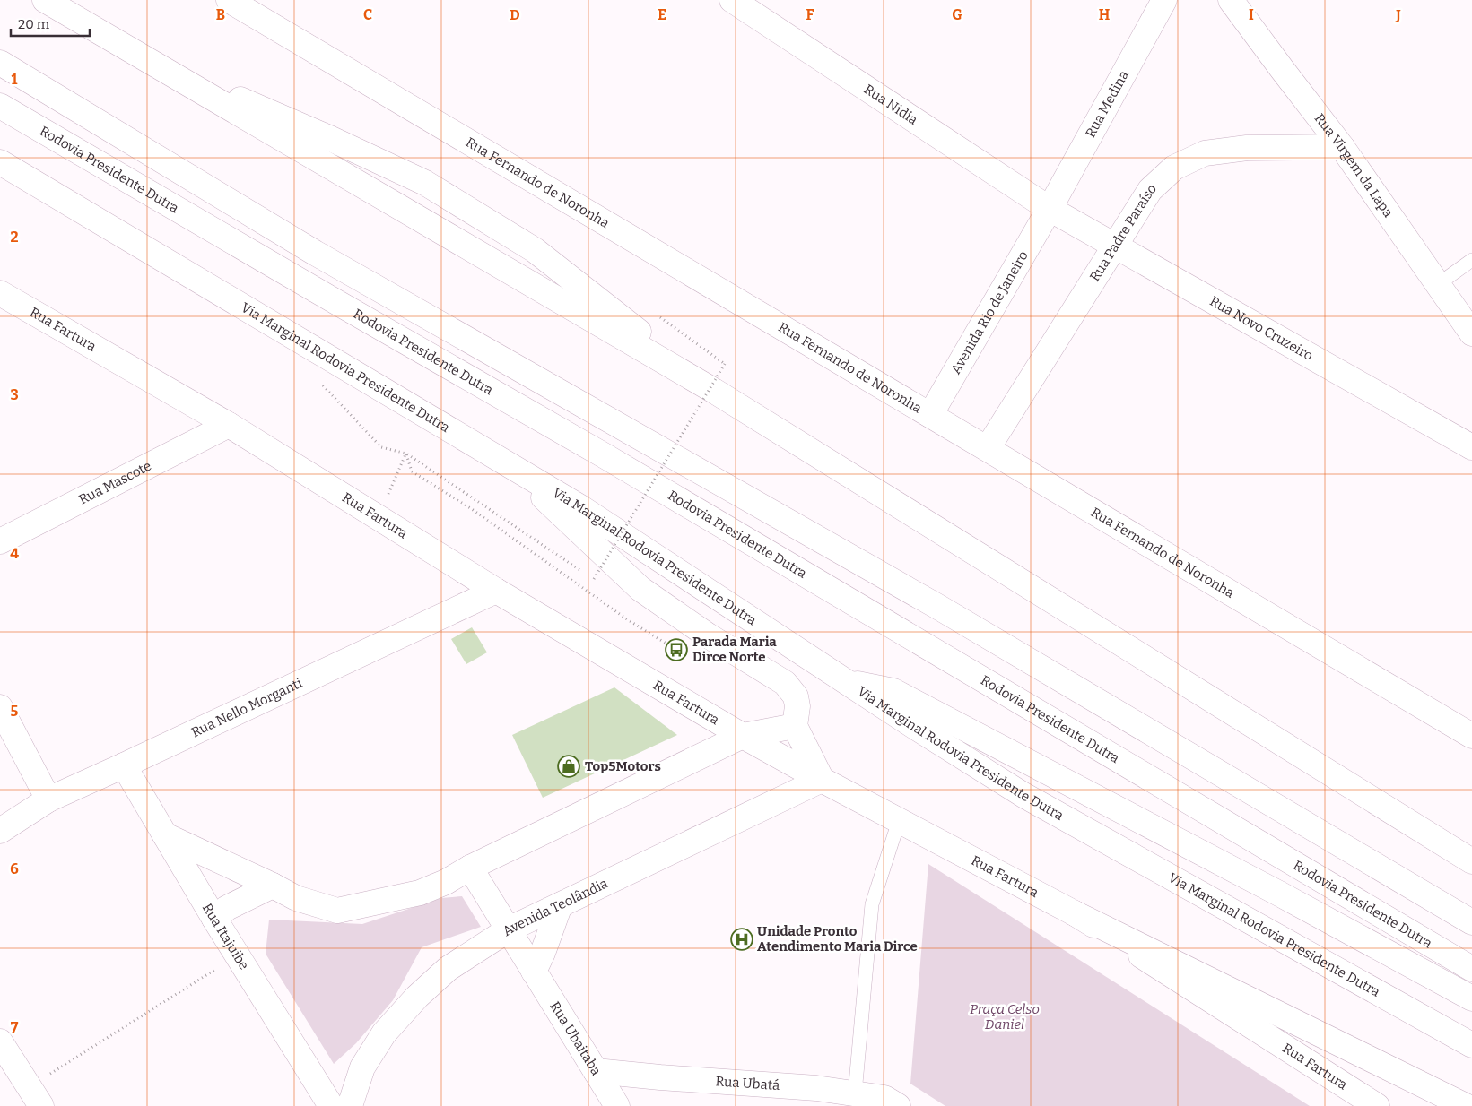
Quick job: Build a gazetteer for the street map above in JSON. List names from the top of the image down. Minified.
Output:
{"streets":{"main road":["Rua Nidia","Rua Medina","Rua Virgem da Lapa","Rodovia Presidente Dutra","Rua Fernando de Noronha","Rua Padre Paraíso","Avenida Rio de Janeiro","Rua Novo Cruzeiro","Rua Fartura","Via Marginal Rodovia Presidente Dutra","Rua Mascote","Rua Nello Morganti","Avenida Teolândia","Rua Itajuibe","Rua Ubaitaba","Rua Ubatá"]},"crossings":[["Rua Nidia","Rua Medina"],["Rua Nidia","Avenida Rio de Janeiro"],["Rua Nidia","Rua Novo Cruzeiro"],["Rua Medina","Avenida Rio de Janeiro"],["Rua Medina","Rua Novo Cruzeiro"],["Rua Virgem da Lapa","Rua Padre Paraíso"],["Rua Fernando de Noronha","Rua Padre Paraíso"],["Rua Fernando de Noronha","Avenida Rio de Janeiro"],["Rua Padre Paraíso","Rua Novo Cruzeiro"],["Avenida Rio de Janeiro","Rua Novo Cruzeiro"],["Rua Fartura","Rua Mascote"],["Rua Fartura","Rua Nello Morganti"],["Rua Fartura","Avenida Teolândia"],["Rua Nello Morganti","Rua Itajuibe"],["Avenida Teolândia","Rua Ubaitaba"],["Rua Ubaitaba","Rua Ubatá"]],"parks":["Praça Celso Daniel"],"places":{"bus stop":["Parada Maria Dirce Norte"],"shop":["Top5Motors"],"hospital":["Unidade Pronto Atendimento Maria Dirce"]},"scale_bar":"20 m","grid":{"columns":["B","C","D","E","F","G","H","I","J"],"rows":["1","2","3","4","5","6","7"]}}
